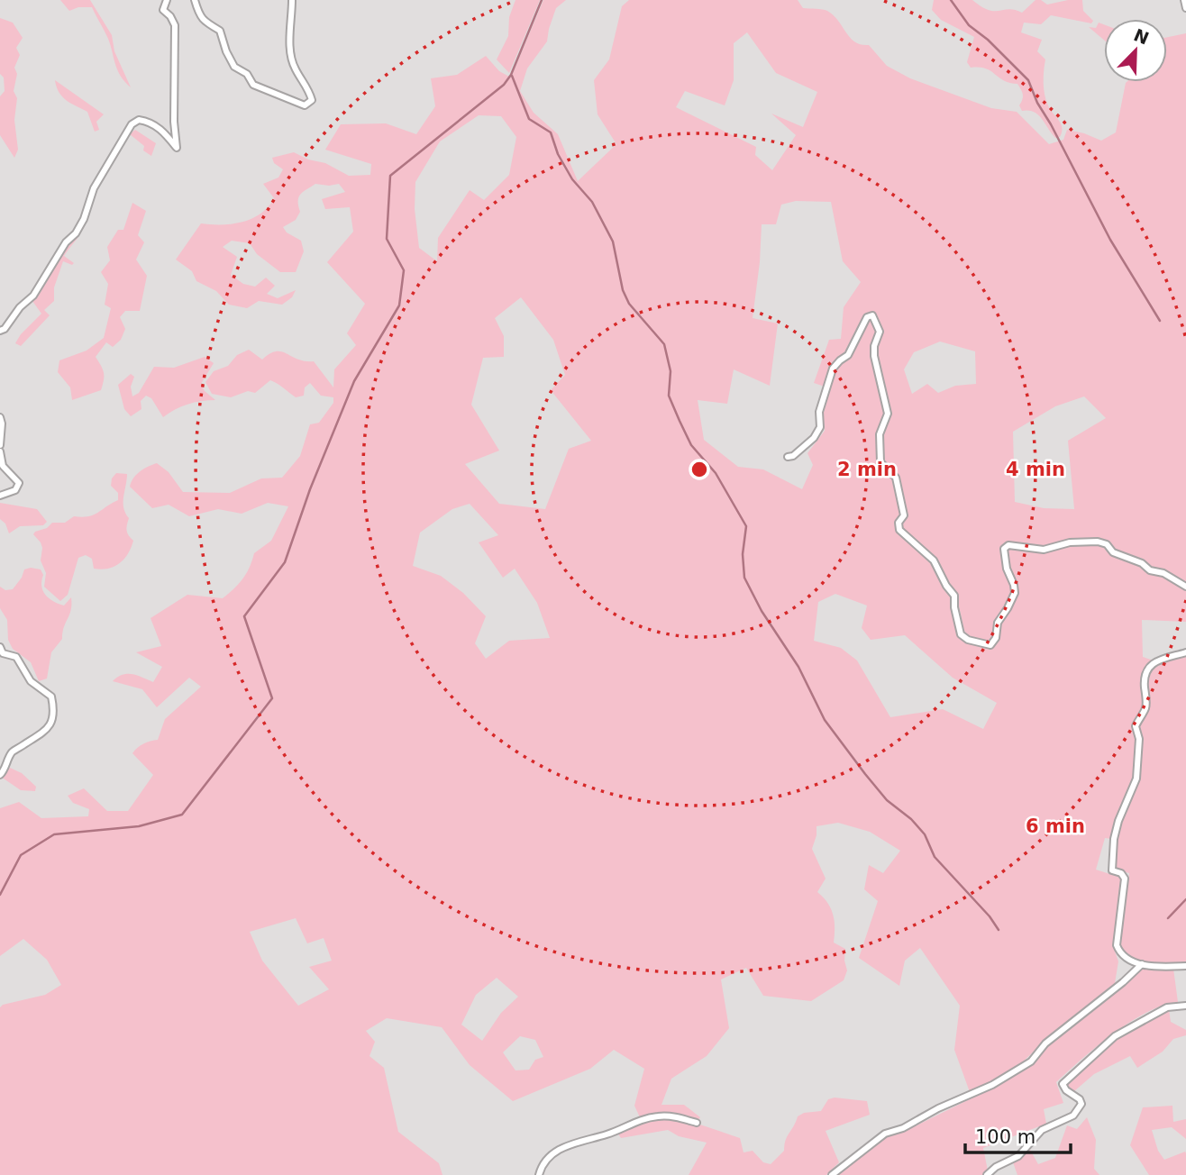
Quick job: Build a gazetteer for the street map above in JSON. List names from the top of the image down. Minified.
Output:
{"scale_bar":"100 m","north":"top right","rings":["2 min","4 min","6 min"]}
